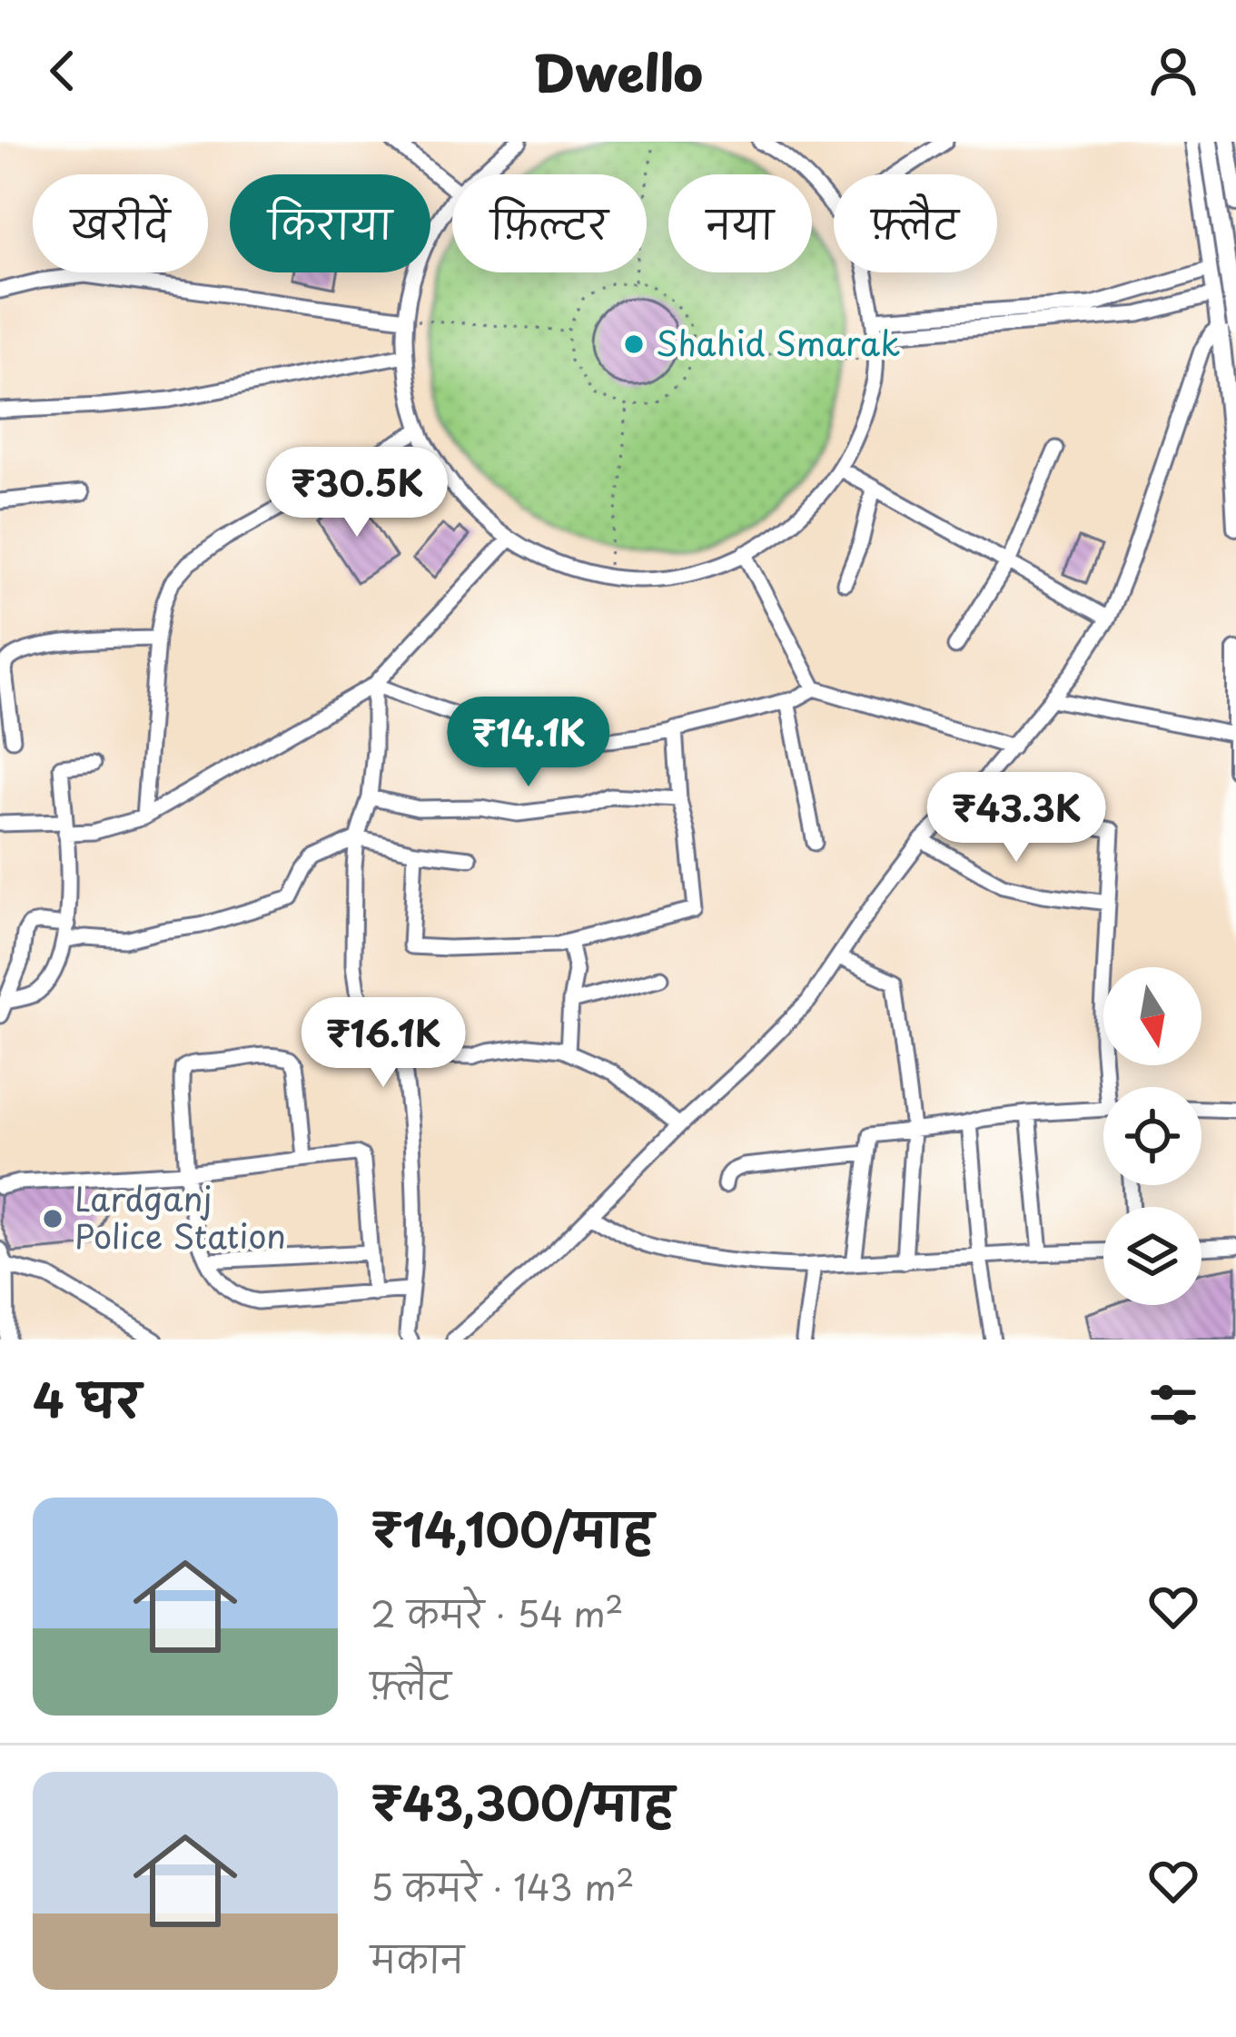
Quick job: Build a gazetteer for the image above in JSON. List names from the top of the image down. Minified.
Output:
{"places":["Shahid Smarak","Lardganj Police Station"],"north":"bottom","page":{"header":"Dwello","chip":["खरीदें","किराया","फ़िल्टर","नया","फ़्लैट"],"price":["₹30.5K","₹14.1K","₹43.3K","₹16.1K"],"heading":"4 घर","list":[{"name":"₹14,100/माह","note":"2 कमरे · 54 m² · फ़्लैट"},{"name":"₹43,300/माह","note":"5 कमरे · 143 m² · मकान"}]}}
